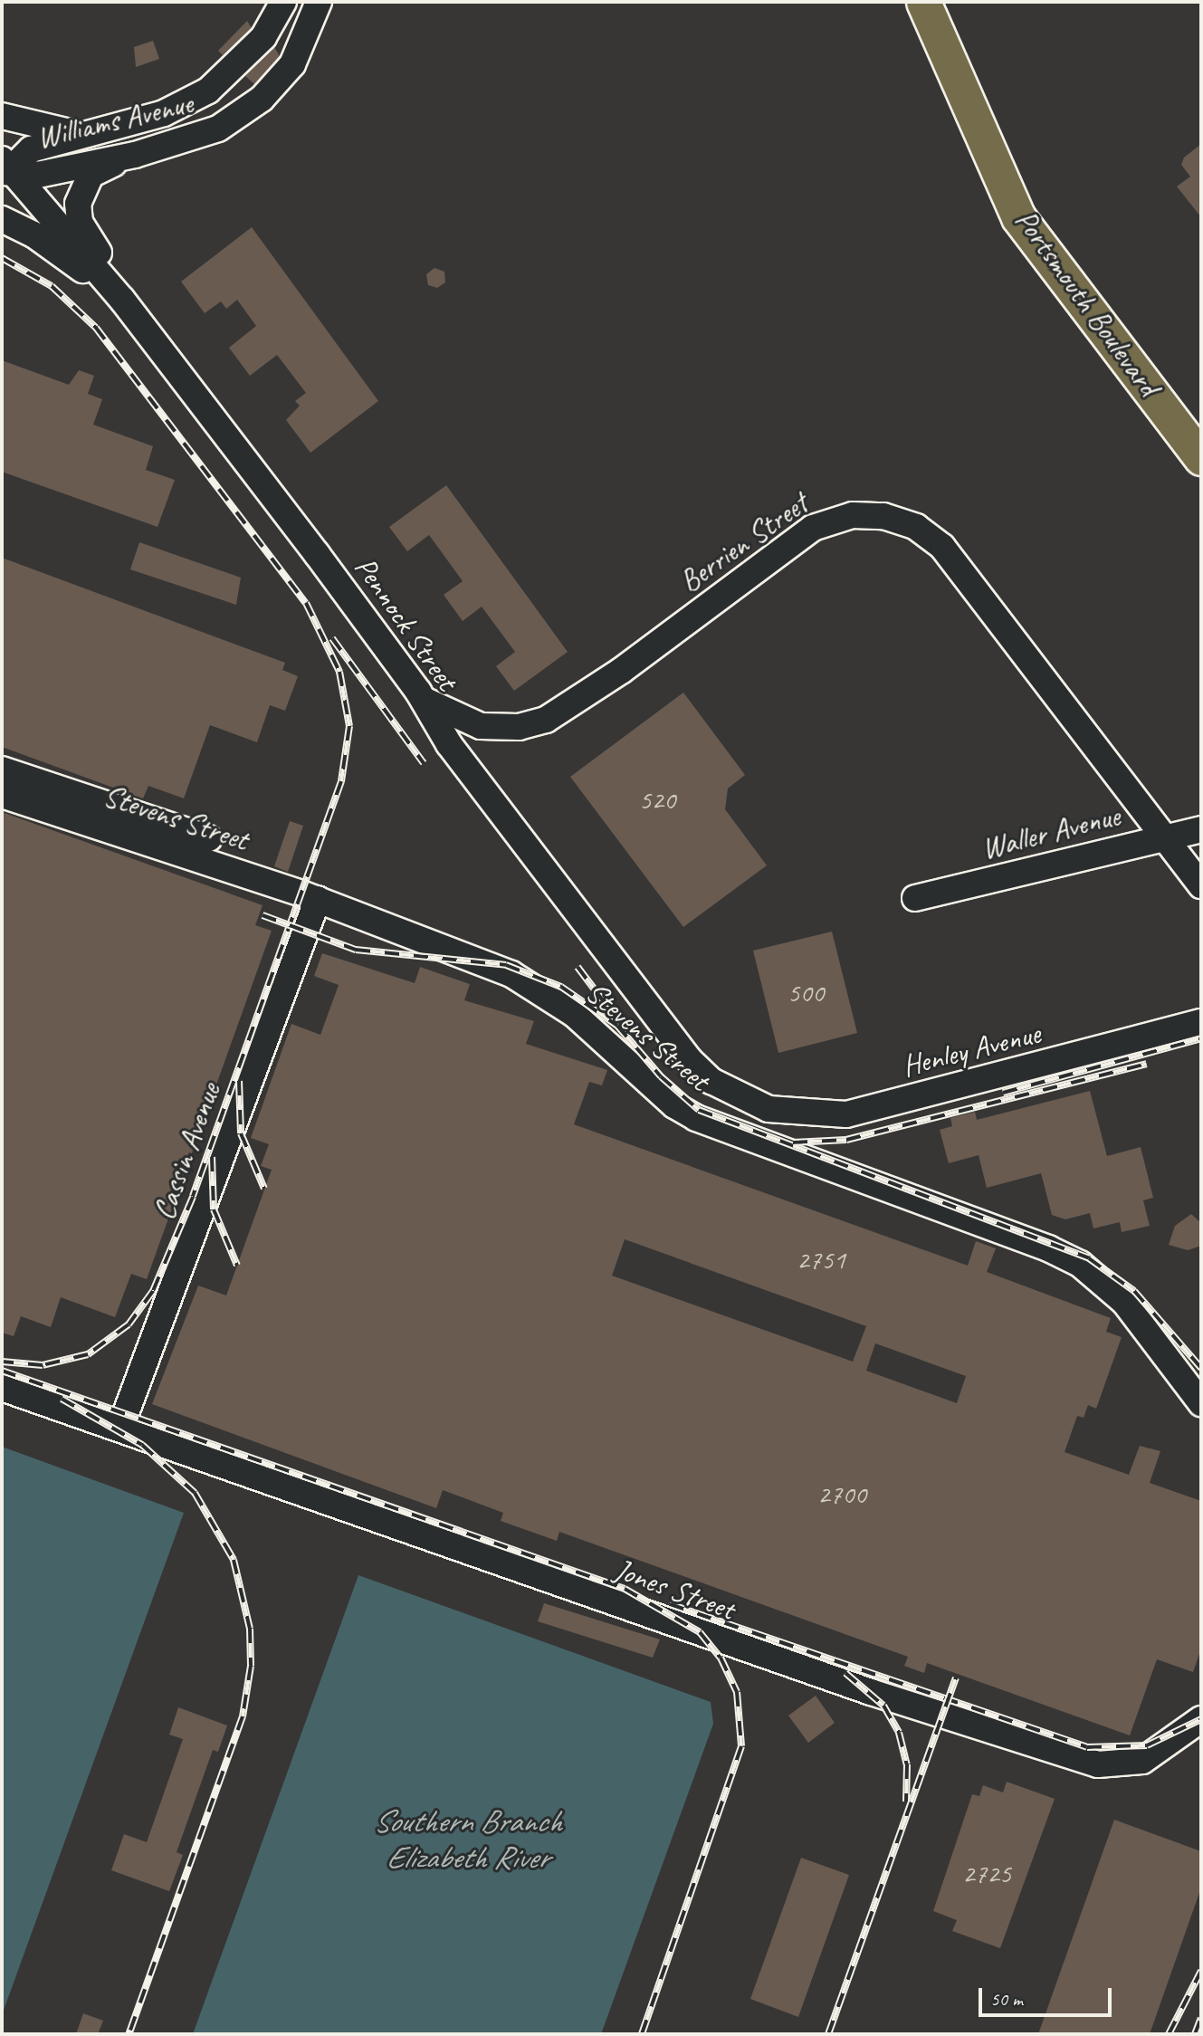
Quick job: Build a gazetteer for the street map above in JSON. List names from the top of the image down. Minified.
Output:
{"streets":{"main road":["Portsmouth Boulevard"],"street":["Williams Avenue","Berrien Street","Pennock Street","Stevens Street","Waller Avenue","Henley Avenue","Cassin Avenue","Jones Street"]},"crossings":[["Williams Avenue","Pennock Street"],["Berrien Street","Pennock Street"],["Berrien Street","Waller Avenue"],["Pennock Street","Henley Avenue"],["Stevens Street","Cassin Avenue"],["Cassin Avenue","Jones Street"]],"water":["Southern Branch Elizabeth River"],"house_numbers":["520","500","2751","2700","2725"],"scale_bar":"50 m"}
